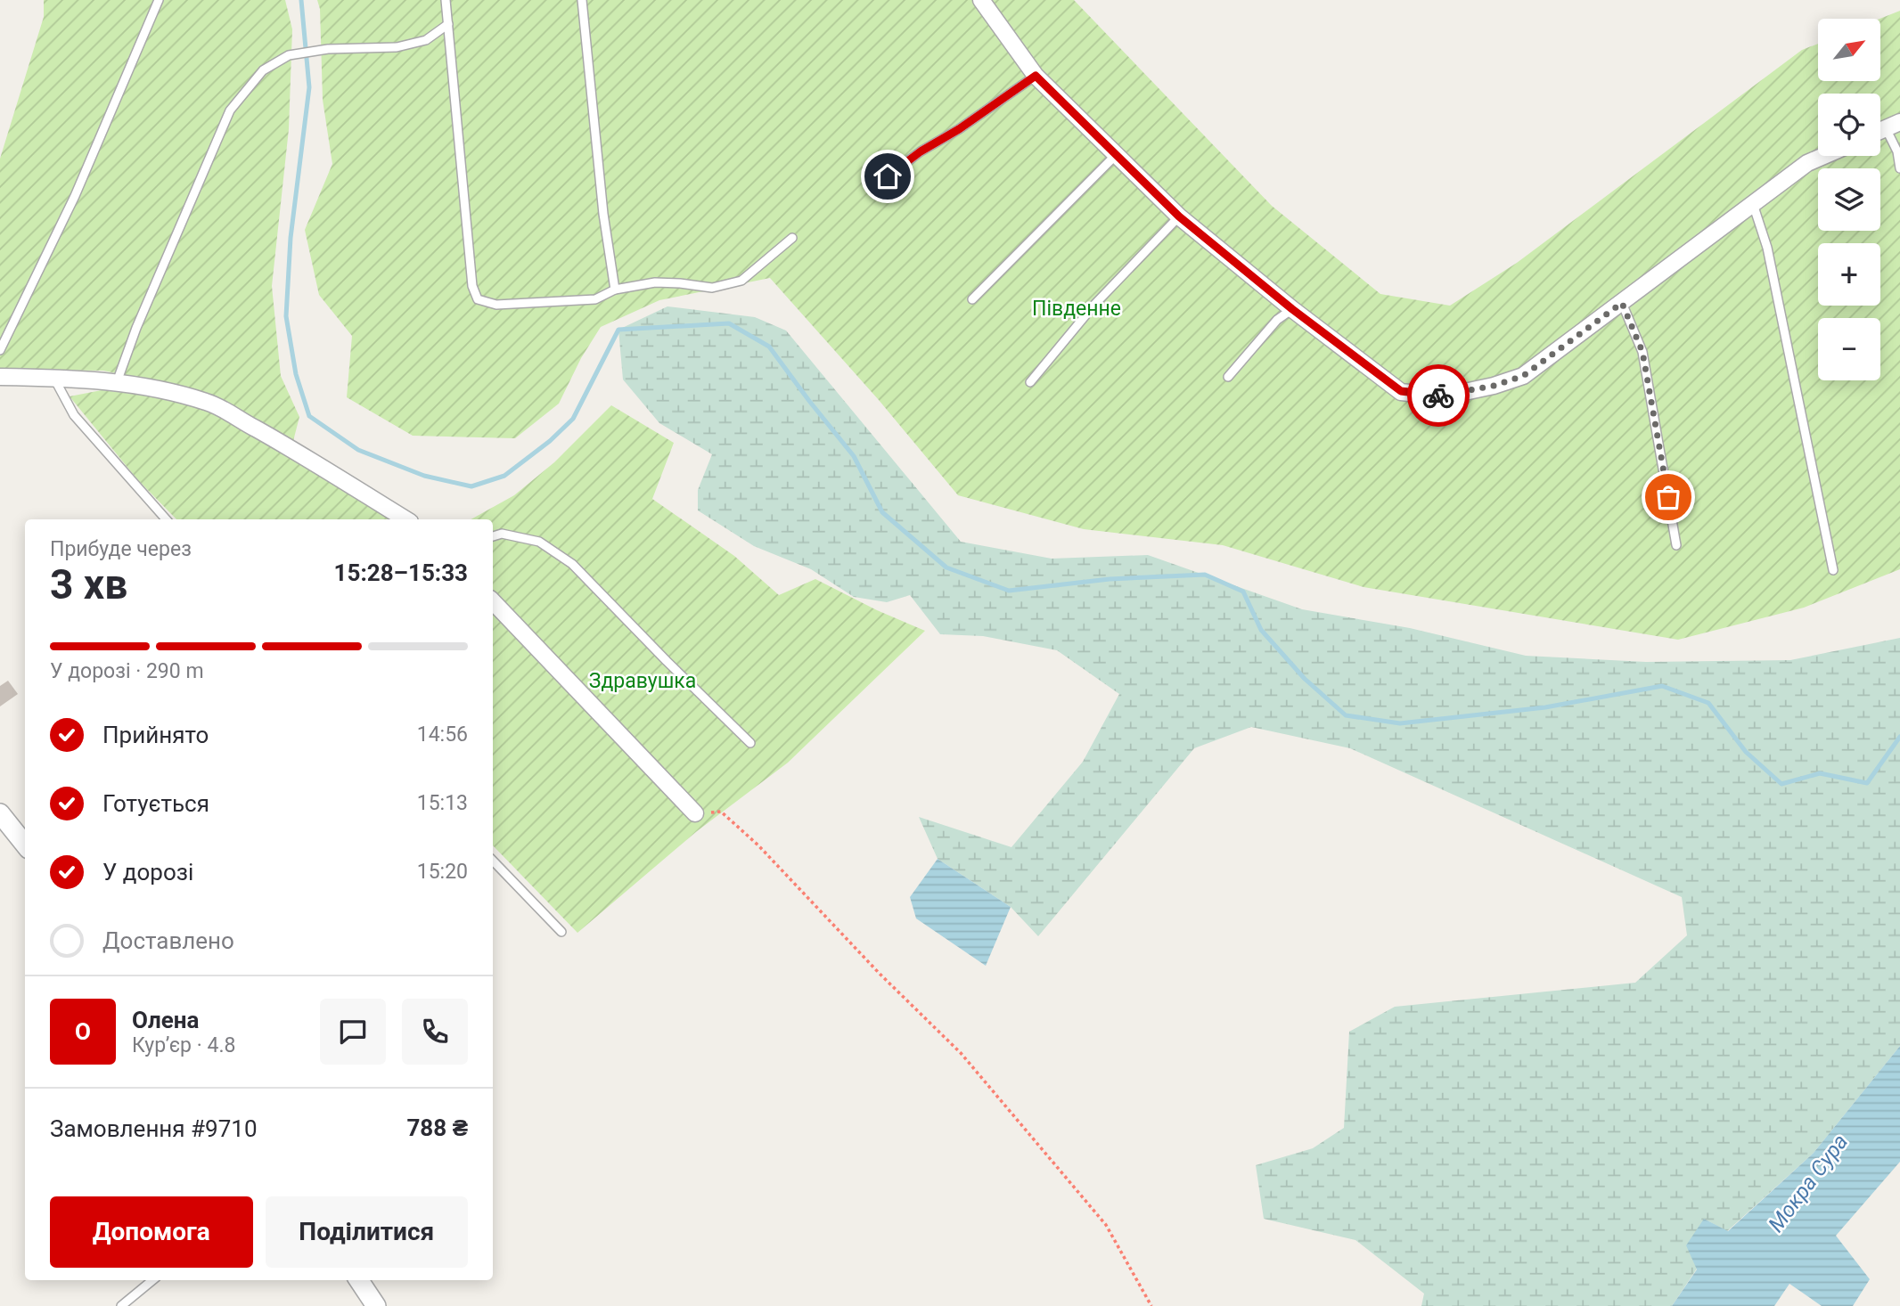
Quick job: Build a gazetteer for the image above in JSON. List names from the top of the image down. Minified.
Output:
{"water":["Мокра Сура"],"parks":["Південне","Здравушка"],"north":"top right","page":{"map_buttons":["+","−"],"heading":["3 хв","Прибуде через","15:28–15:33"],"panel":["Олена","Кур’єр · 4.8","Замовлення #9710","788 ₴"],"bar":"У дорозі · 290 m","list":[["Прийнято","14:56"],["Готується","15:13"],["У дорозі","15:20"],"Доставлено"],"round":"О","buttons":["Допомога","Поділитися"]}}
